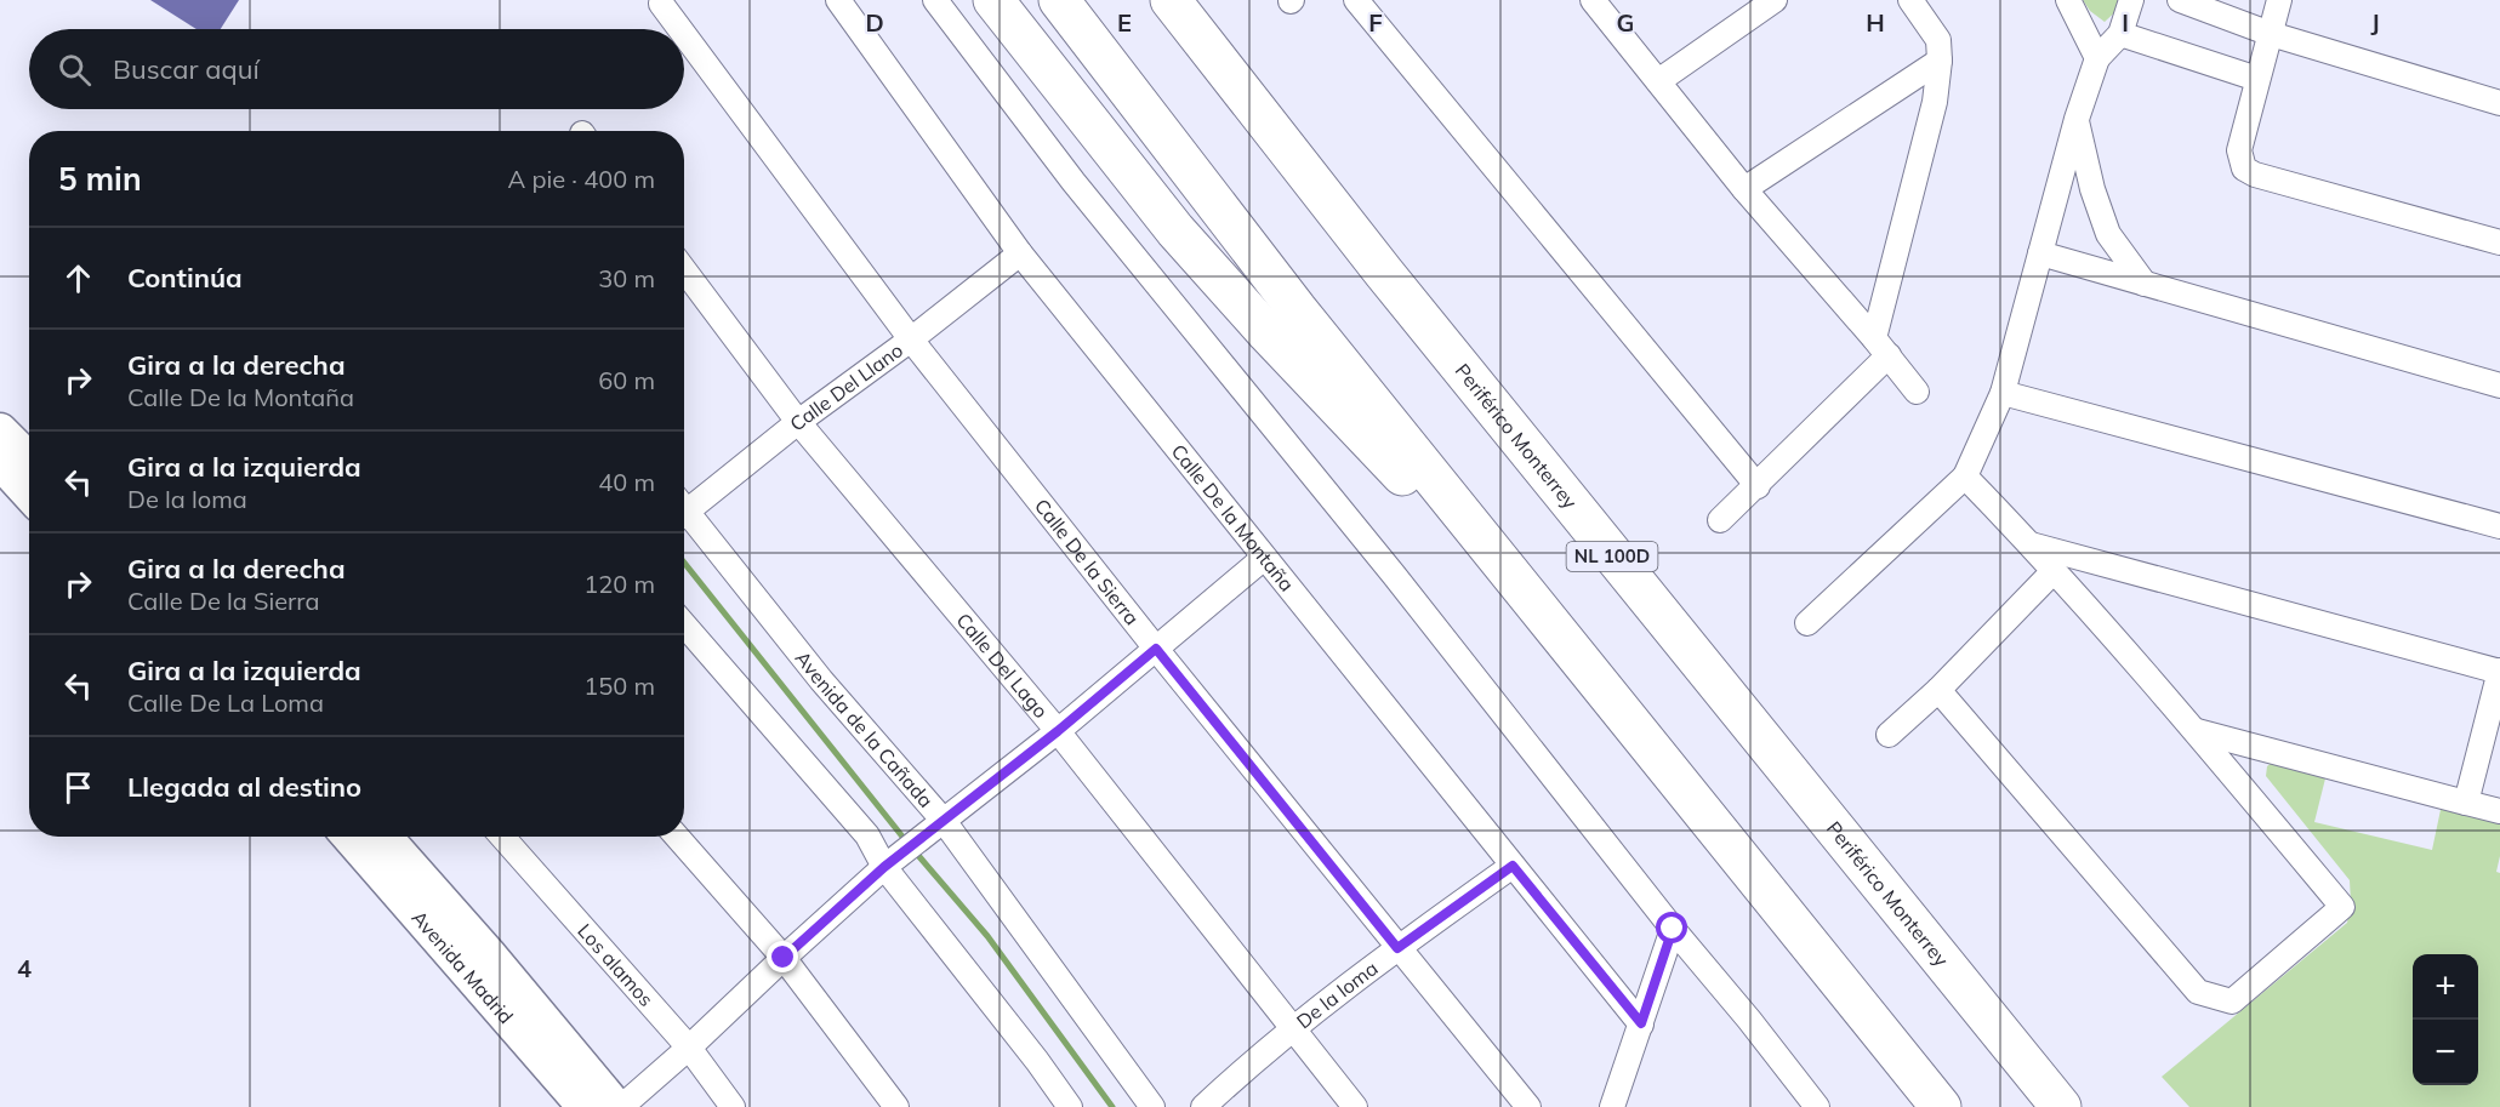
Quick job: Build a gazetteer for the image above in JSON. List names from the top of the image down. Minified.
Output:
{"streets":{"highway":["Periférico Monterrey","NL 100D"],"street":["Calle Del Llano","Calle De la Montaña","Calle De la Sierra","Calle Del Lago","Avenida de la Cañada","Los alamos","Avenida Madrid","De la loma"]},"crossings":[["Calle Del Llano","Calle De la Montaña"],["Calle Del Llano","Calle De la Sierra"],["Calle Del Llano","Calle Del Lago"],["Calle De la Montaña","De la loma"],["Calle De la Sierra","De la loma"],["Calle Del Lago","De la loma"]],"page":{"search":"Buscar aquí","heading":["5 min","A pie · 400 m"],"list":[["Continúa","30 m"],["Gira a la derecha","Calle De la Montaña","60 m"],["Gira a la izquierda","De la loma","40 m"],["Gira a la derecha","Calle De la Sierra","120 m"],["Gira a la izquierda","Calle De La Loma","150 m"],"Llegada al destino"],"map_buttons":["+","−"]},"grid":{"columns":["D","E","F","G","H","I","J"],"rows":["4"]}}
